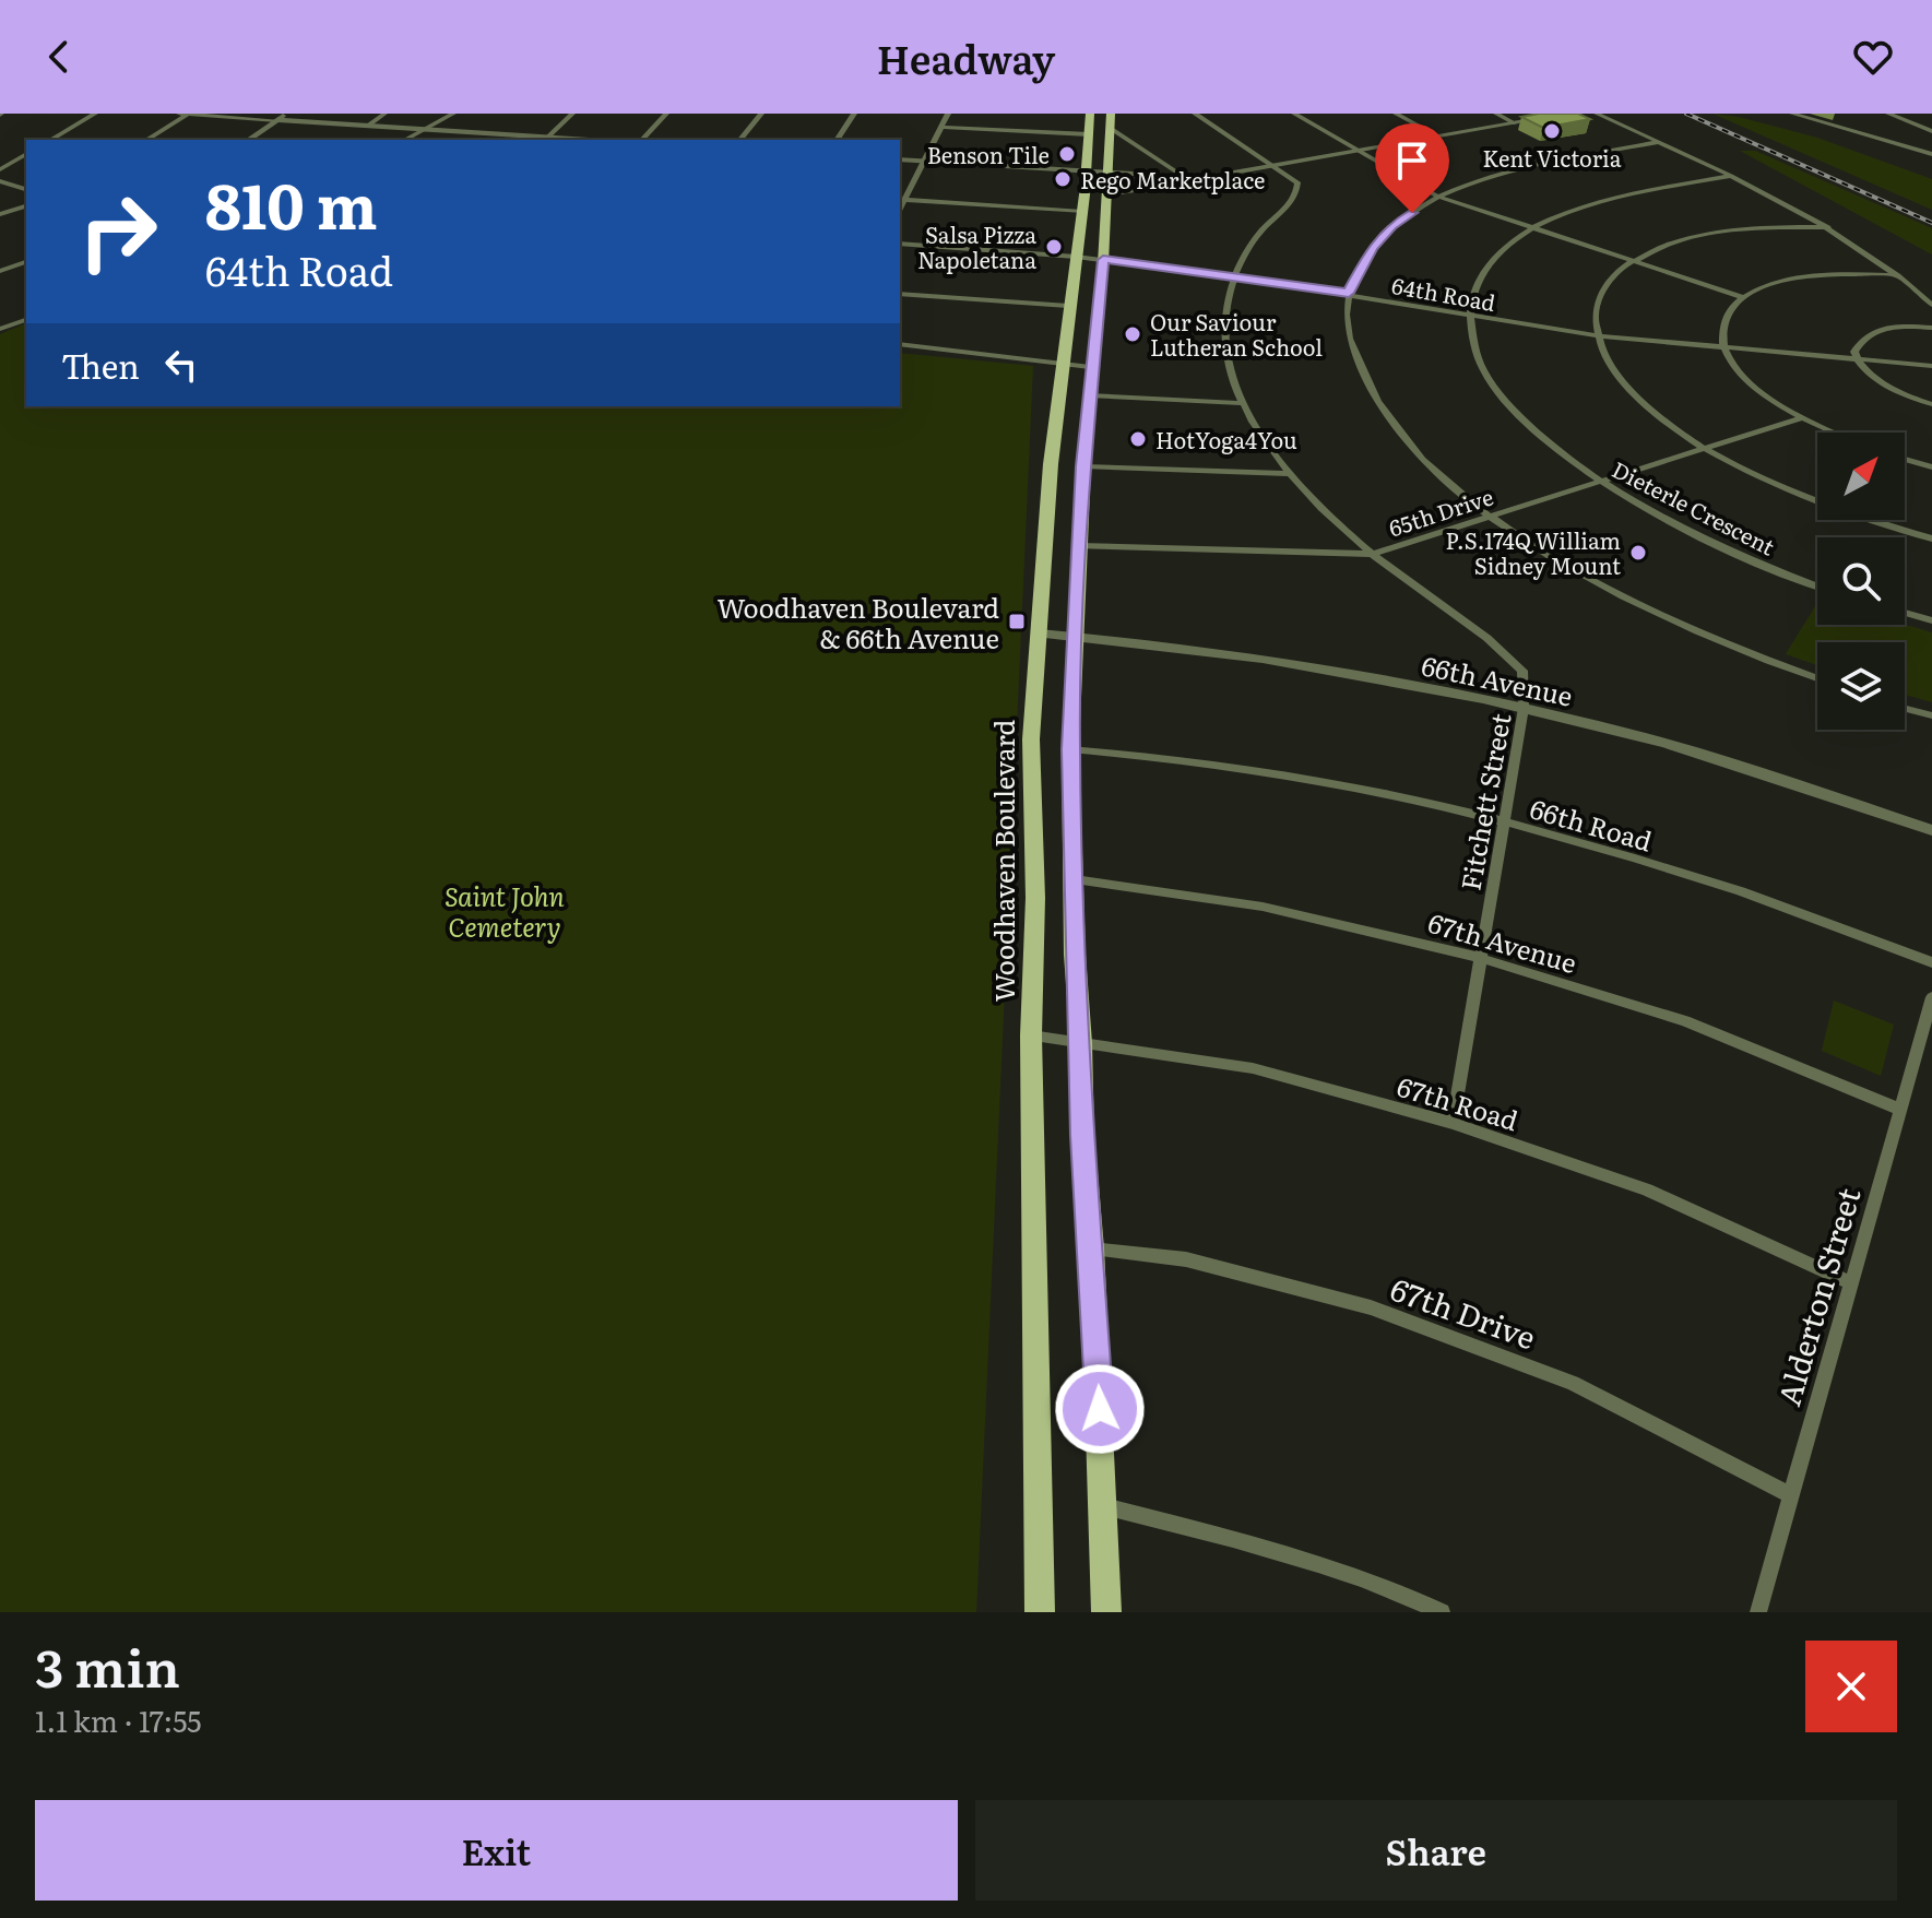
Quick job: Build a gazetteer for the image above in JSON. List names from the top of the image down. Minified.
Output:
{"streets":{"main road":["Woodhaven Boulevard"],"street":["64th Road","Dieterle Crescent","65th Drive","66th Avenue","Fitchett Street","66th Road","67th Avenue","67th Road","Alderton Street","67th Drive"]},"crossings":[["64th Road","Dieterle Crescent"],["64th Road","Fitchett Street"],["64th Road","Woodhaven Boulevard"],["Dieterle Crescent","65th Drive"],["65th Drive","Fitchett Street"],["66th Avenue","Fitchett Street"],["66th Avenue","Woodhaven Boulevard"],["Fitchett Street","66th Road"],["Fitchett Street","67th Avenue"],["Fitchett Street","67th Road"],["Woodhaven Boulevard","67th Road"],["67th Avenue","Alderton Street"],["67th Road","Alderton Street"],["Alderton Street","67th Drive"]],"parks":["Saint John Cemetery"],"places":{"other":["Kent Victoria","Benson Tile","Rego Marketplace","Salsa Pizza Napoletana","Our Saviour Lutheran School","HotYoga4You","P.S.174Q William Sidney Mount"],"transit":["Woodhaven Boulevard & 66th Avenue"]},"north":"top right","page":{"header":"Headway","turn":["810 m","64th Road"],"then":"Then","heading":["3 min","1.1 km · 17:55"],"buttons":["Exit","Share"]}}
